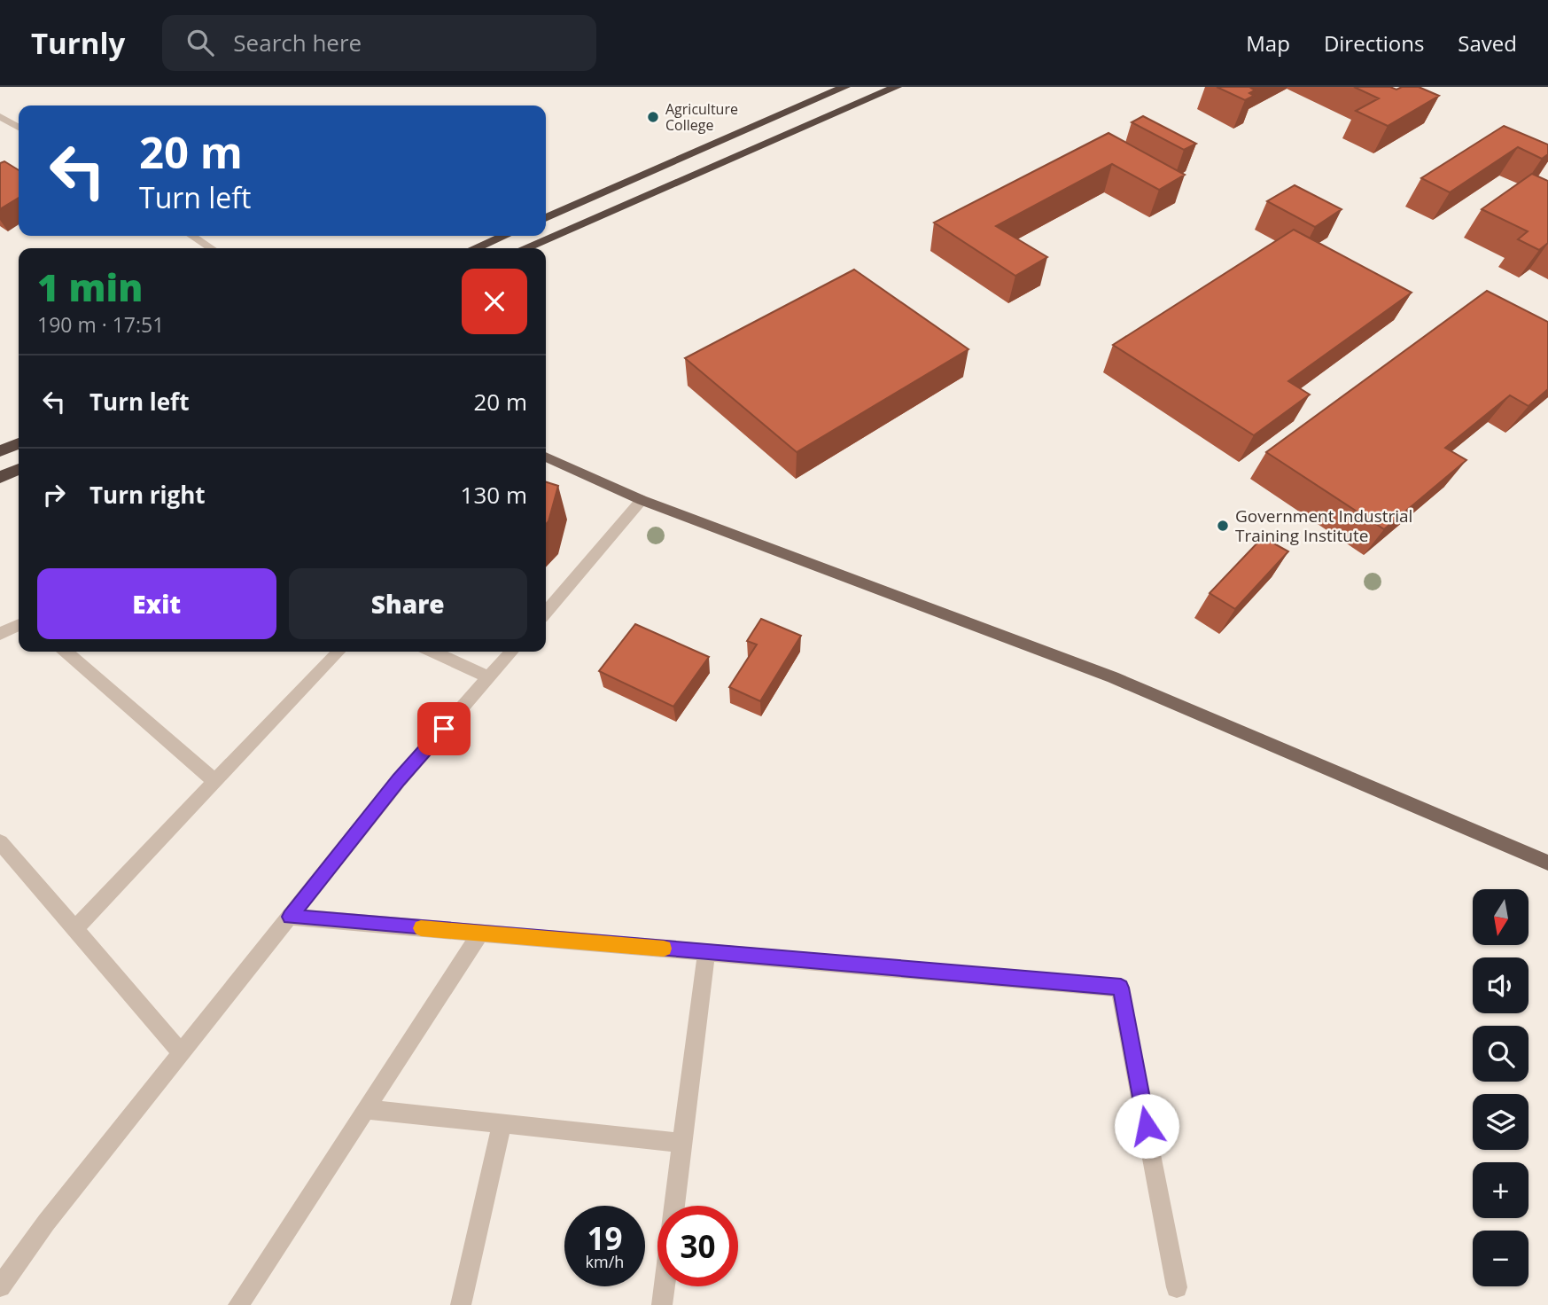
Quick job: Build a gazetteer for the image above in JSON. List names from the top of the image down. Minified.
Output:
{"places":["Agriculture College","Government Industrial Training Institute"],"north":"bottom","page":{"header":"Turnly","search":"Search here","nav":["Map","Directions","Saved"],"turn":["20 m","Turn left"],"heading":["1 min","190 m · 17:51"],"list":[{"name":"Turn left","value":"20 m"},{"name":"Turn right","value":"130 m"}],"buttons":["Exit","Share"],"map_buttons":["+","−"],"speed":"19 km/h","limit":"30"}}
